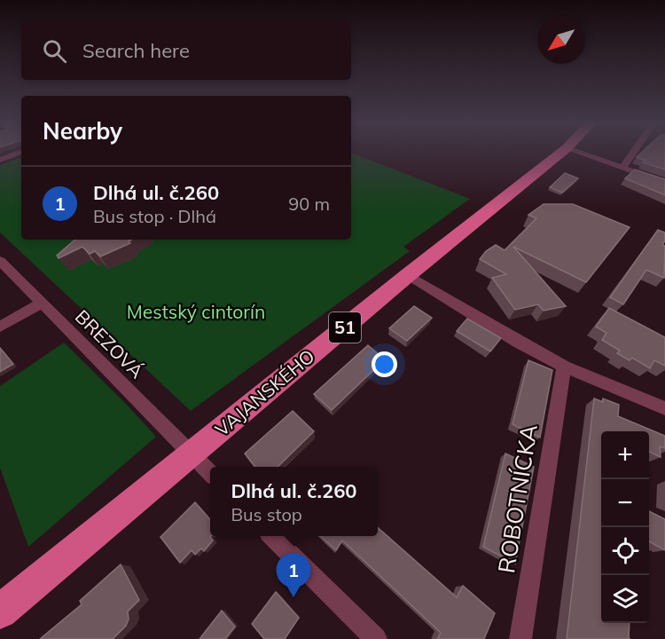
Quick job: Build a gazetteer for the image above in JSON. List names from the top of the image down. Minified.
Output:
{"streets":{"main road":["51","VAJANSKÉHO"],"street":["BREZOVÁ","ROBOTNÍCKA"]},"crossings":[["BREZOVÁ","VAJANSKÉHO"]],"parks":["Mestský cintorín"],"north":"bottom left","page":{"search":"Search here","heading":"Nearby","list":[{"mark":"1","name":"Dlhá ul. č.260","note":"Bus stop · Dlhá","value":"90 m"}],"map_buttons":["+","−"],"popup":["Dlhá ul. č.260","Bus stop"],"pins":"1"}}
